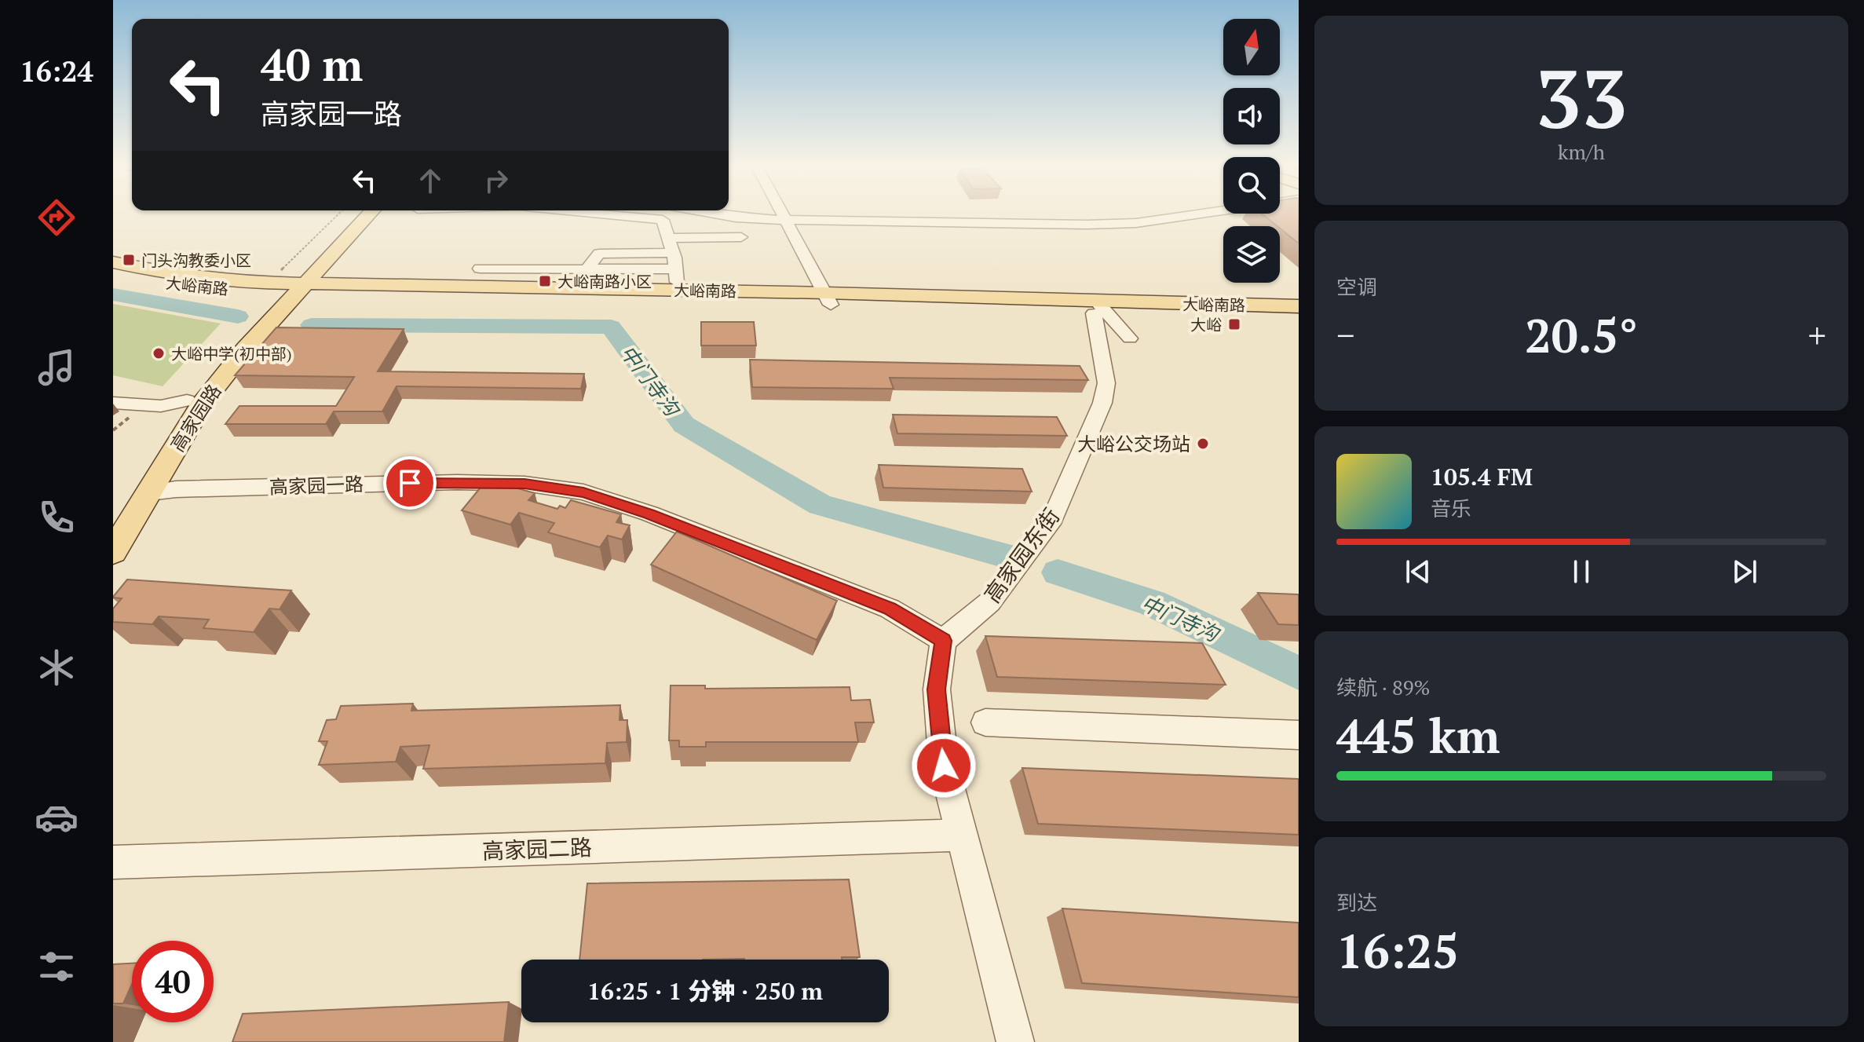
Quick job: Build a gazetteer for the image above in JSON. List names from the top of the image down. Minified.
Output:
{"streets":{"main road":["大峪南路","高家园路"],"street":["高家园一路","高家园东街","高家园二路"]},"crossings":[["大峪南路","高家园路"],["大峪南路","高家园东街"],["高家园路","高家园一路"],["高家园一路","高家园东街"]],"water":["中门寺沟"],"places":{"transit":["门头沟教委小区","大峪南路小区","大峪"],"other":["大峪中学(初中部)","大峪公交场站"]},"north":"top","page":{"tabs":"16:24","tile":[["33","km/h"],"空调",["续航 · 89%","445 km"],["到达","16:25"]],"turn":["40 m","高家园一路"],"heat":["−","20.5°","+"],"song":["105.4 FM","音乐"],"limit":"40","trip":"16:25 · 1 分钟 · 250 m"}}
